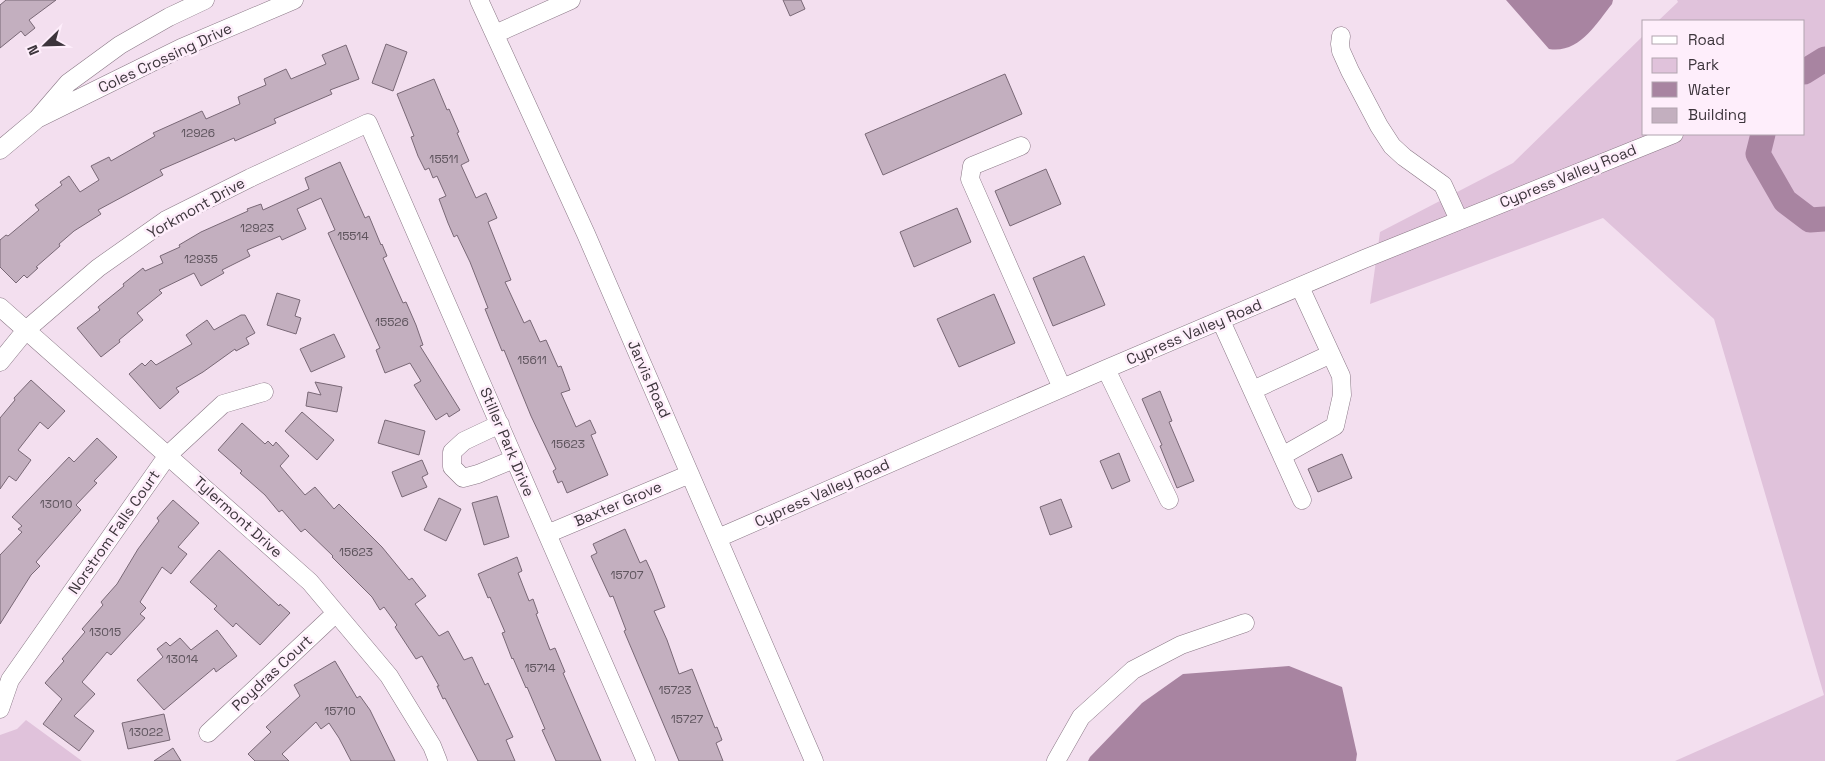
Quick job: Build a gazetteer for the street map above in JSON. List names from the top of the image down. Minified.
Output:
{"streets":{"street":["Coles Crossing Drive","Cypress Valley Road","Yorkmont Drive","Jarvis Road","Stiller Park Drive","Baxter Grove","Tylermont Drive","Norstrom Falls Court","Poydras Court"]},"crossings":[["Cypress Valley Road","Jarvis Road"],["Yorkmont Drive","Stiller Park Drive"],["Yorkmont Drive","Tylermont Drive"],["Jarvis Road","Baxter Grove"],["Stiller Park Drive","Baxter Grove"],["Tylermont Drive","Norstrom Falls Court"],["Tylermont Drive","Poydras Court"]],"house_numbers":["12926","15511","12923","15514","12935","15526","15611","15623","13010","15623","15707","13015","13014","15714","15723","15710","15727","13022"],"legend":["Road","Park","Water","Building"],"north":"bottom left"}
